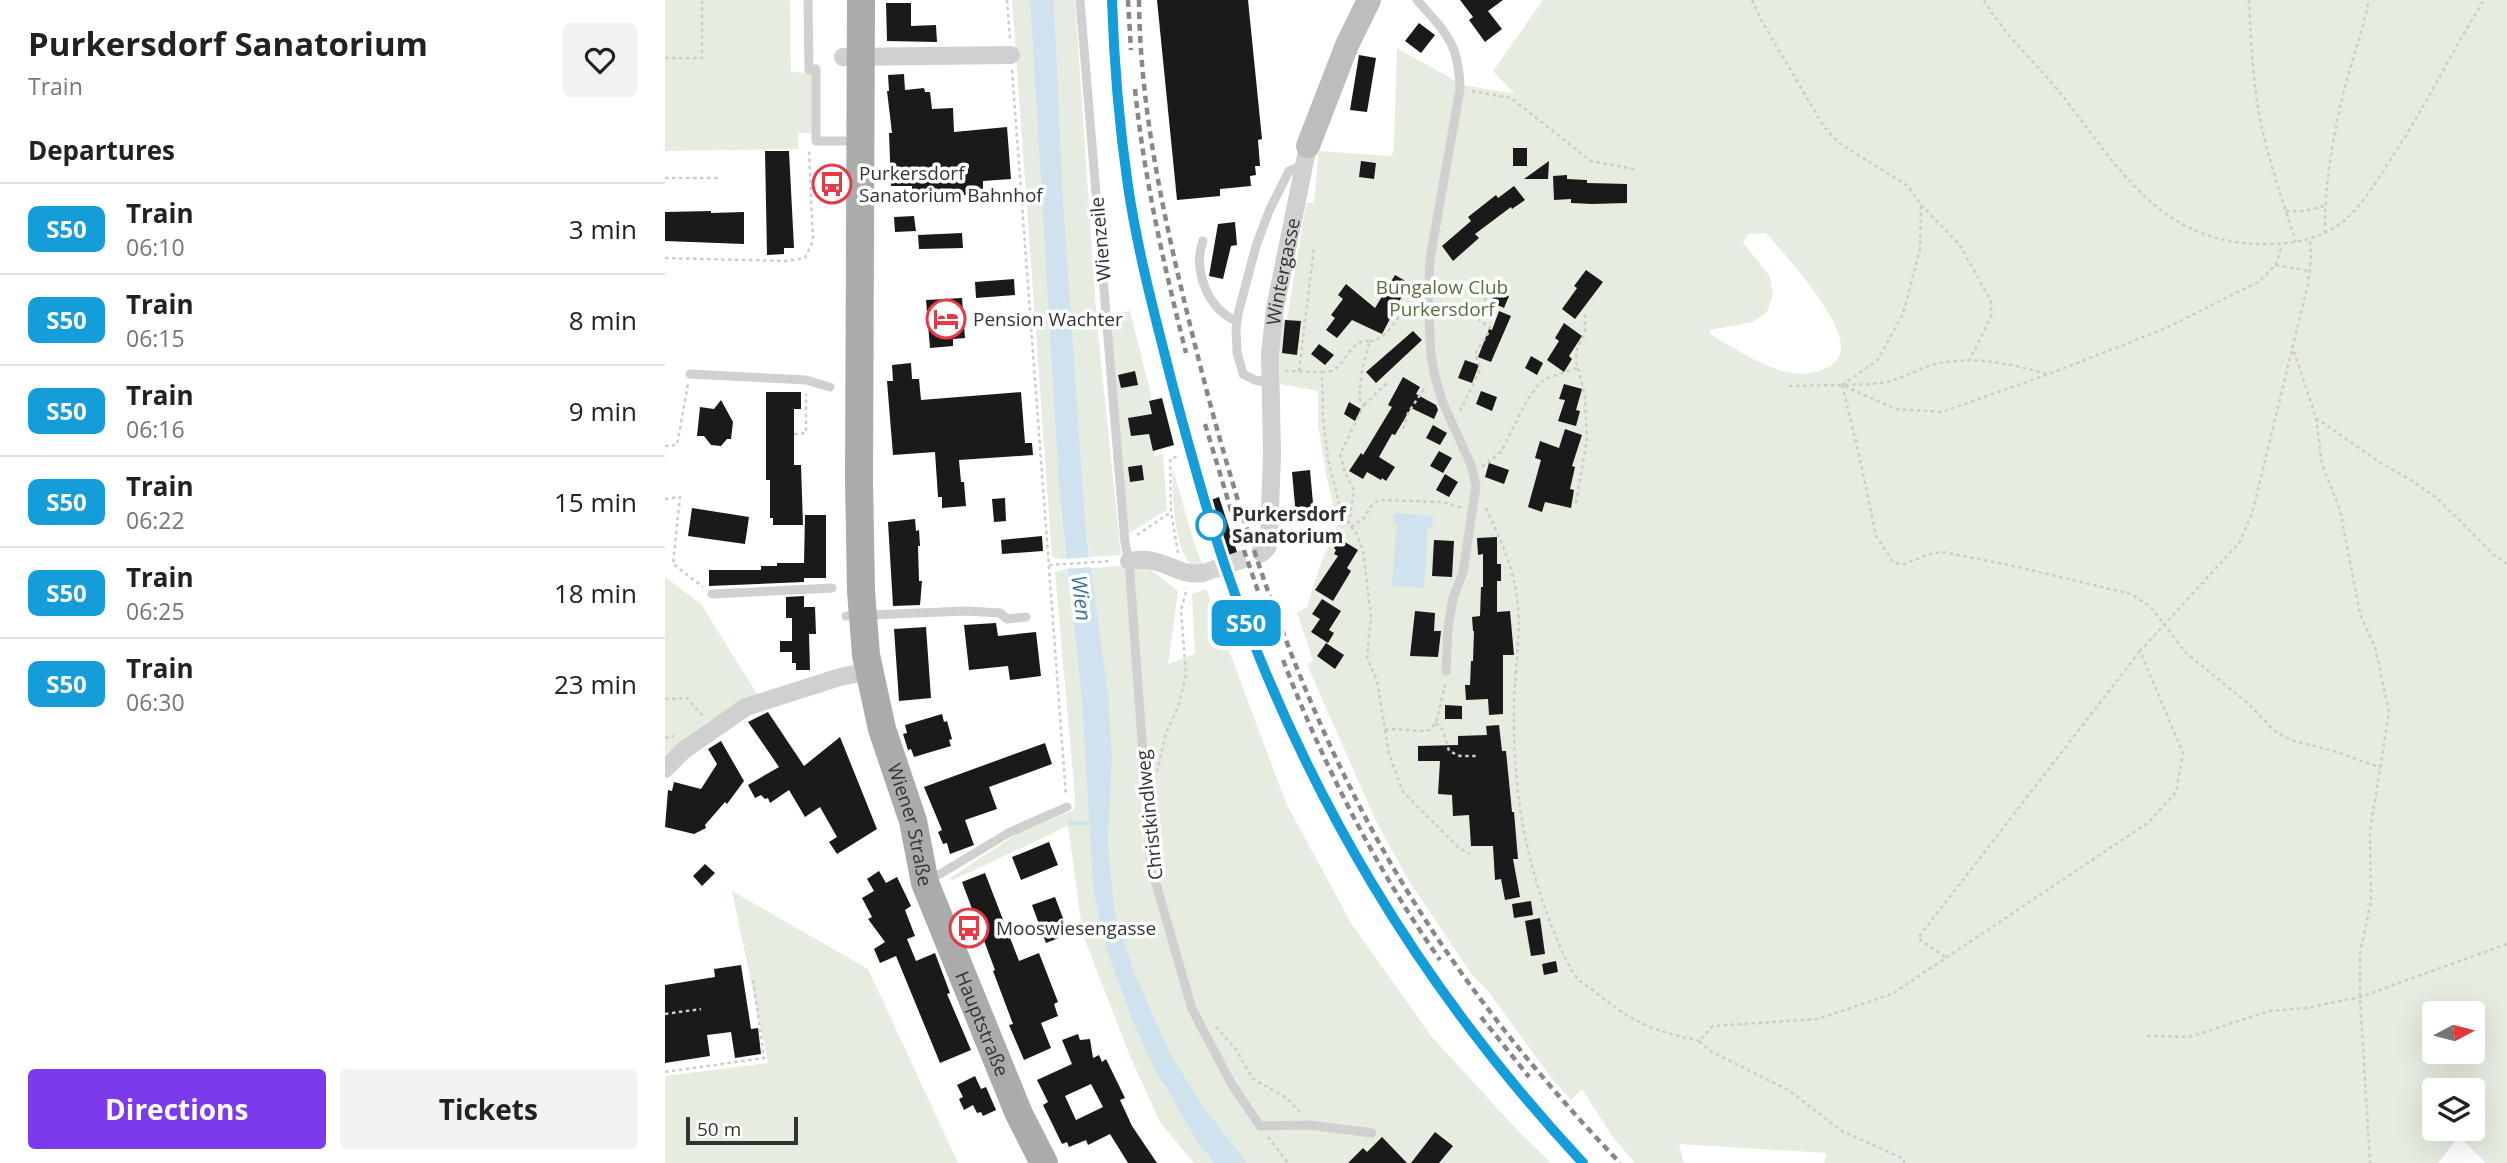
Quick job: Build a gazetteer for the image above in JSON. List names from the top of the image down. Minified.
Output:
{"streets":{"main road":["Wiener Straße","Hauptstraße"],"street":["Wintergasse"],"lane":["Wienzeile","Christkindlweg"]},"crossings":[["Wienzeile","Christkindlweg"],["Wiener Straße","Hauptstraße"]],"water":["Wien"],"parks":["Bungalow Club Purkersdorf"],"places":{"bus stop":["Purkersdorf Sanatorium Bahnhof","Mooswiesengasse"],"hotel":["Pension Wachter"],"other":["Purkersdorf Sanatorium"]},"scale_bar":"50 m","north":"right","page":{"heading":[["Purkersdorf Sanatorium","Train"],"Departures"],"on_map":"S50","list":[{"mark":"S50","name":"Train","note":"06:10","value":"3 min"},{"mark":"S50","name":"Train","note":"06:15","value":"8 min"},{"mark":"S50","name":"Train","note":"06:16","value":"9 min"},{"mark":"S50","name":"Train","note":"06:22","value":"15 min"},{"mark":"S50","name":"Train","note":"06:25","value":"18 min"},{"mark":"S50","name":"Train","note":"06:30","value":"23 min"}],"buttons":["Directions","Tickets"],"scale":"50 m"}}
